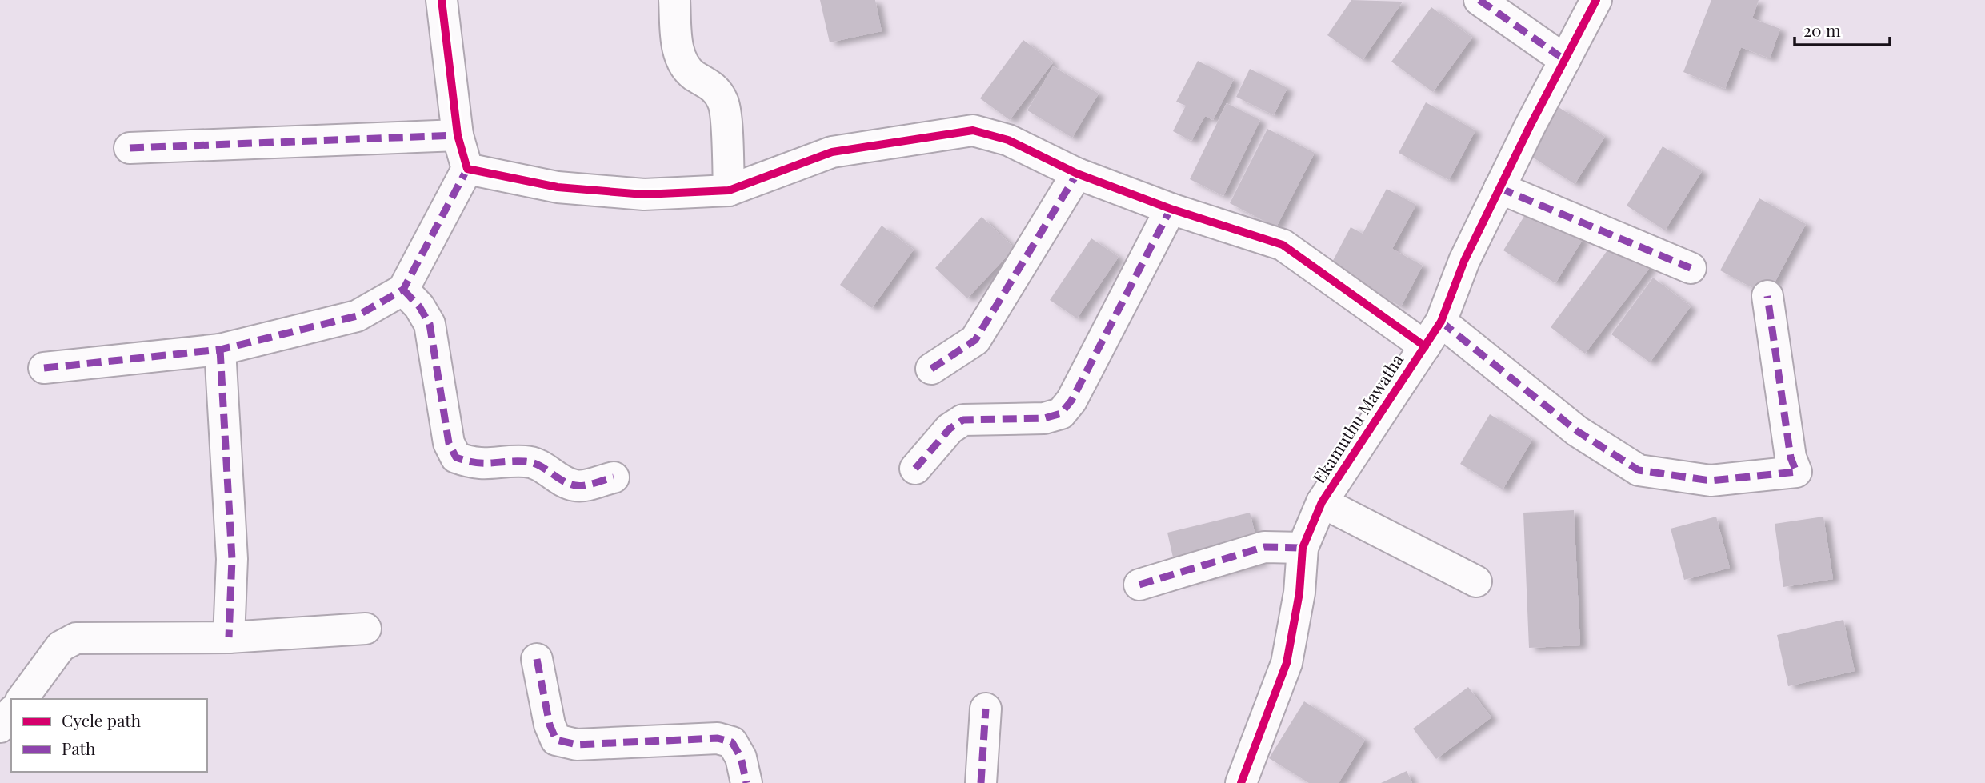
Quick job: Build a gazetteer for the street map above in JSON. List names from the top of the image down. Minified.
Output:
{"streets":{"street":["Ekamuthu Mawatha"]},"legend":["Cycle path","Path"],"scale_bar":"20 m"}
